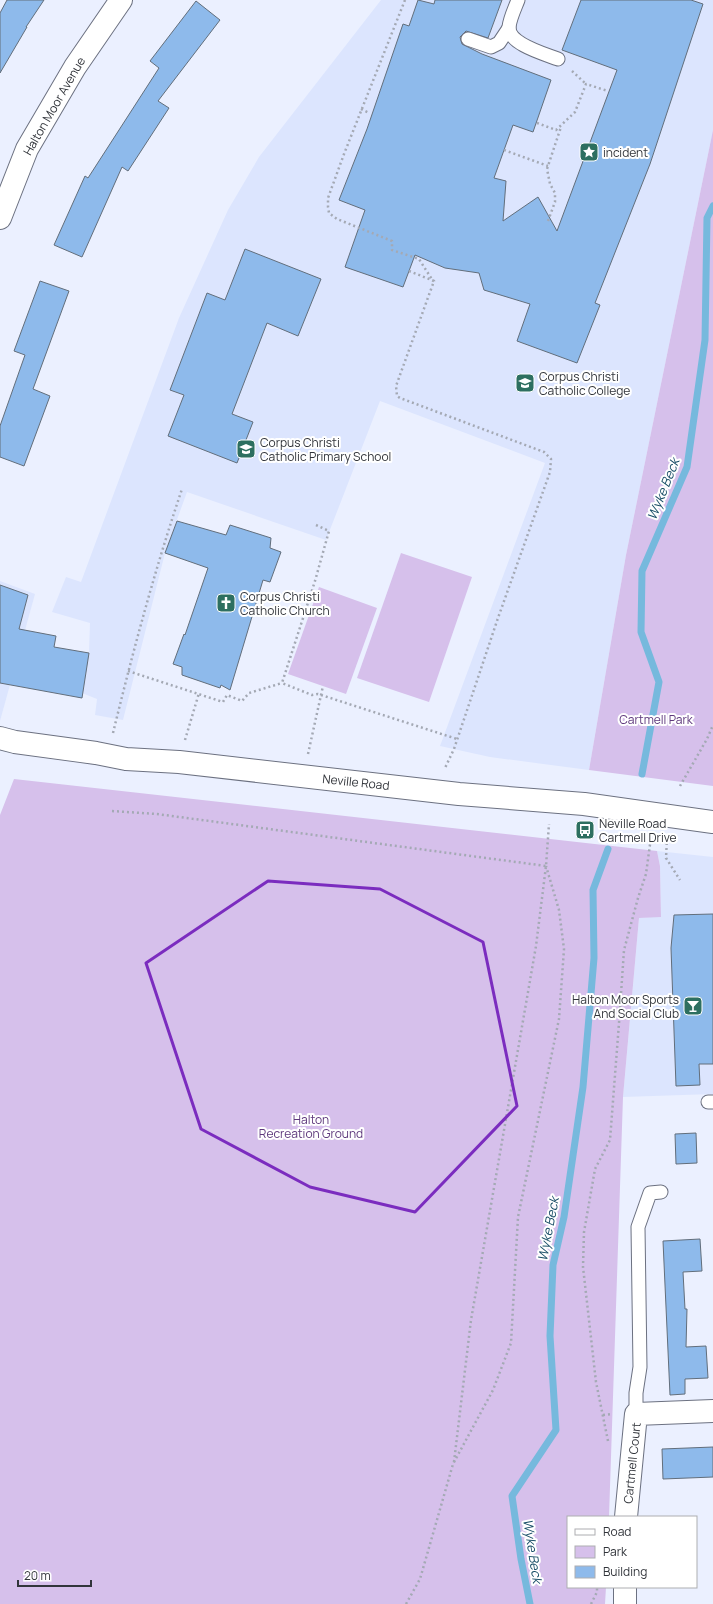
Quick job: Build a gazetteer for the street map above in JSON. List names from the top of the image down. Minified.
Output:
{"streets":{"street":["Halton Moor Avenue","Neville Road","Cartmell Court"]},"water":["Wyke Beck"],"parks":["Cartmell Park","Halton Recreation Ground"],"places":{"place":["incident"],"school or university":["Corpus Christi Catholic College","Corpus Christi Catholic Primary School"],"church":["Corpus Christi Catholic Church"],"bus stop":["Neville Road Cartmell Drive"],"bar":["Halton Moor Sports And Social Club"]},"legend":["Road","Park","Building"],"scale_bar":"20 m"}
